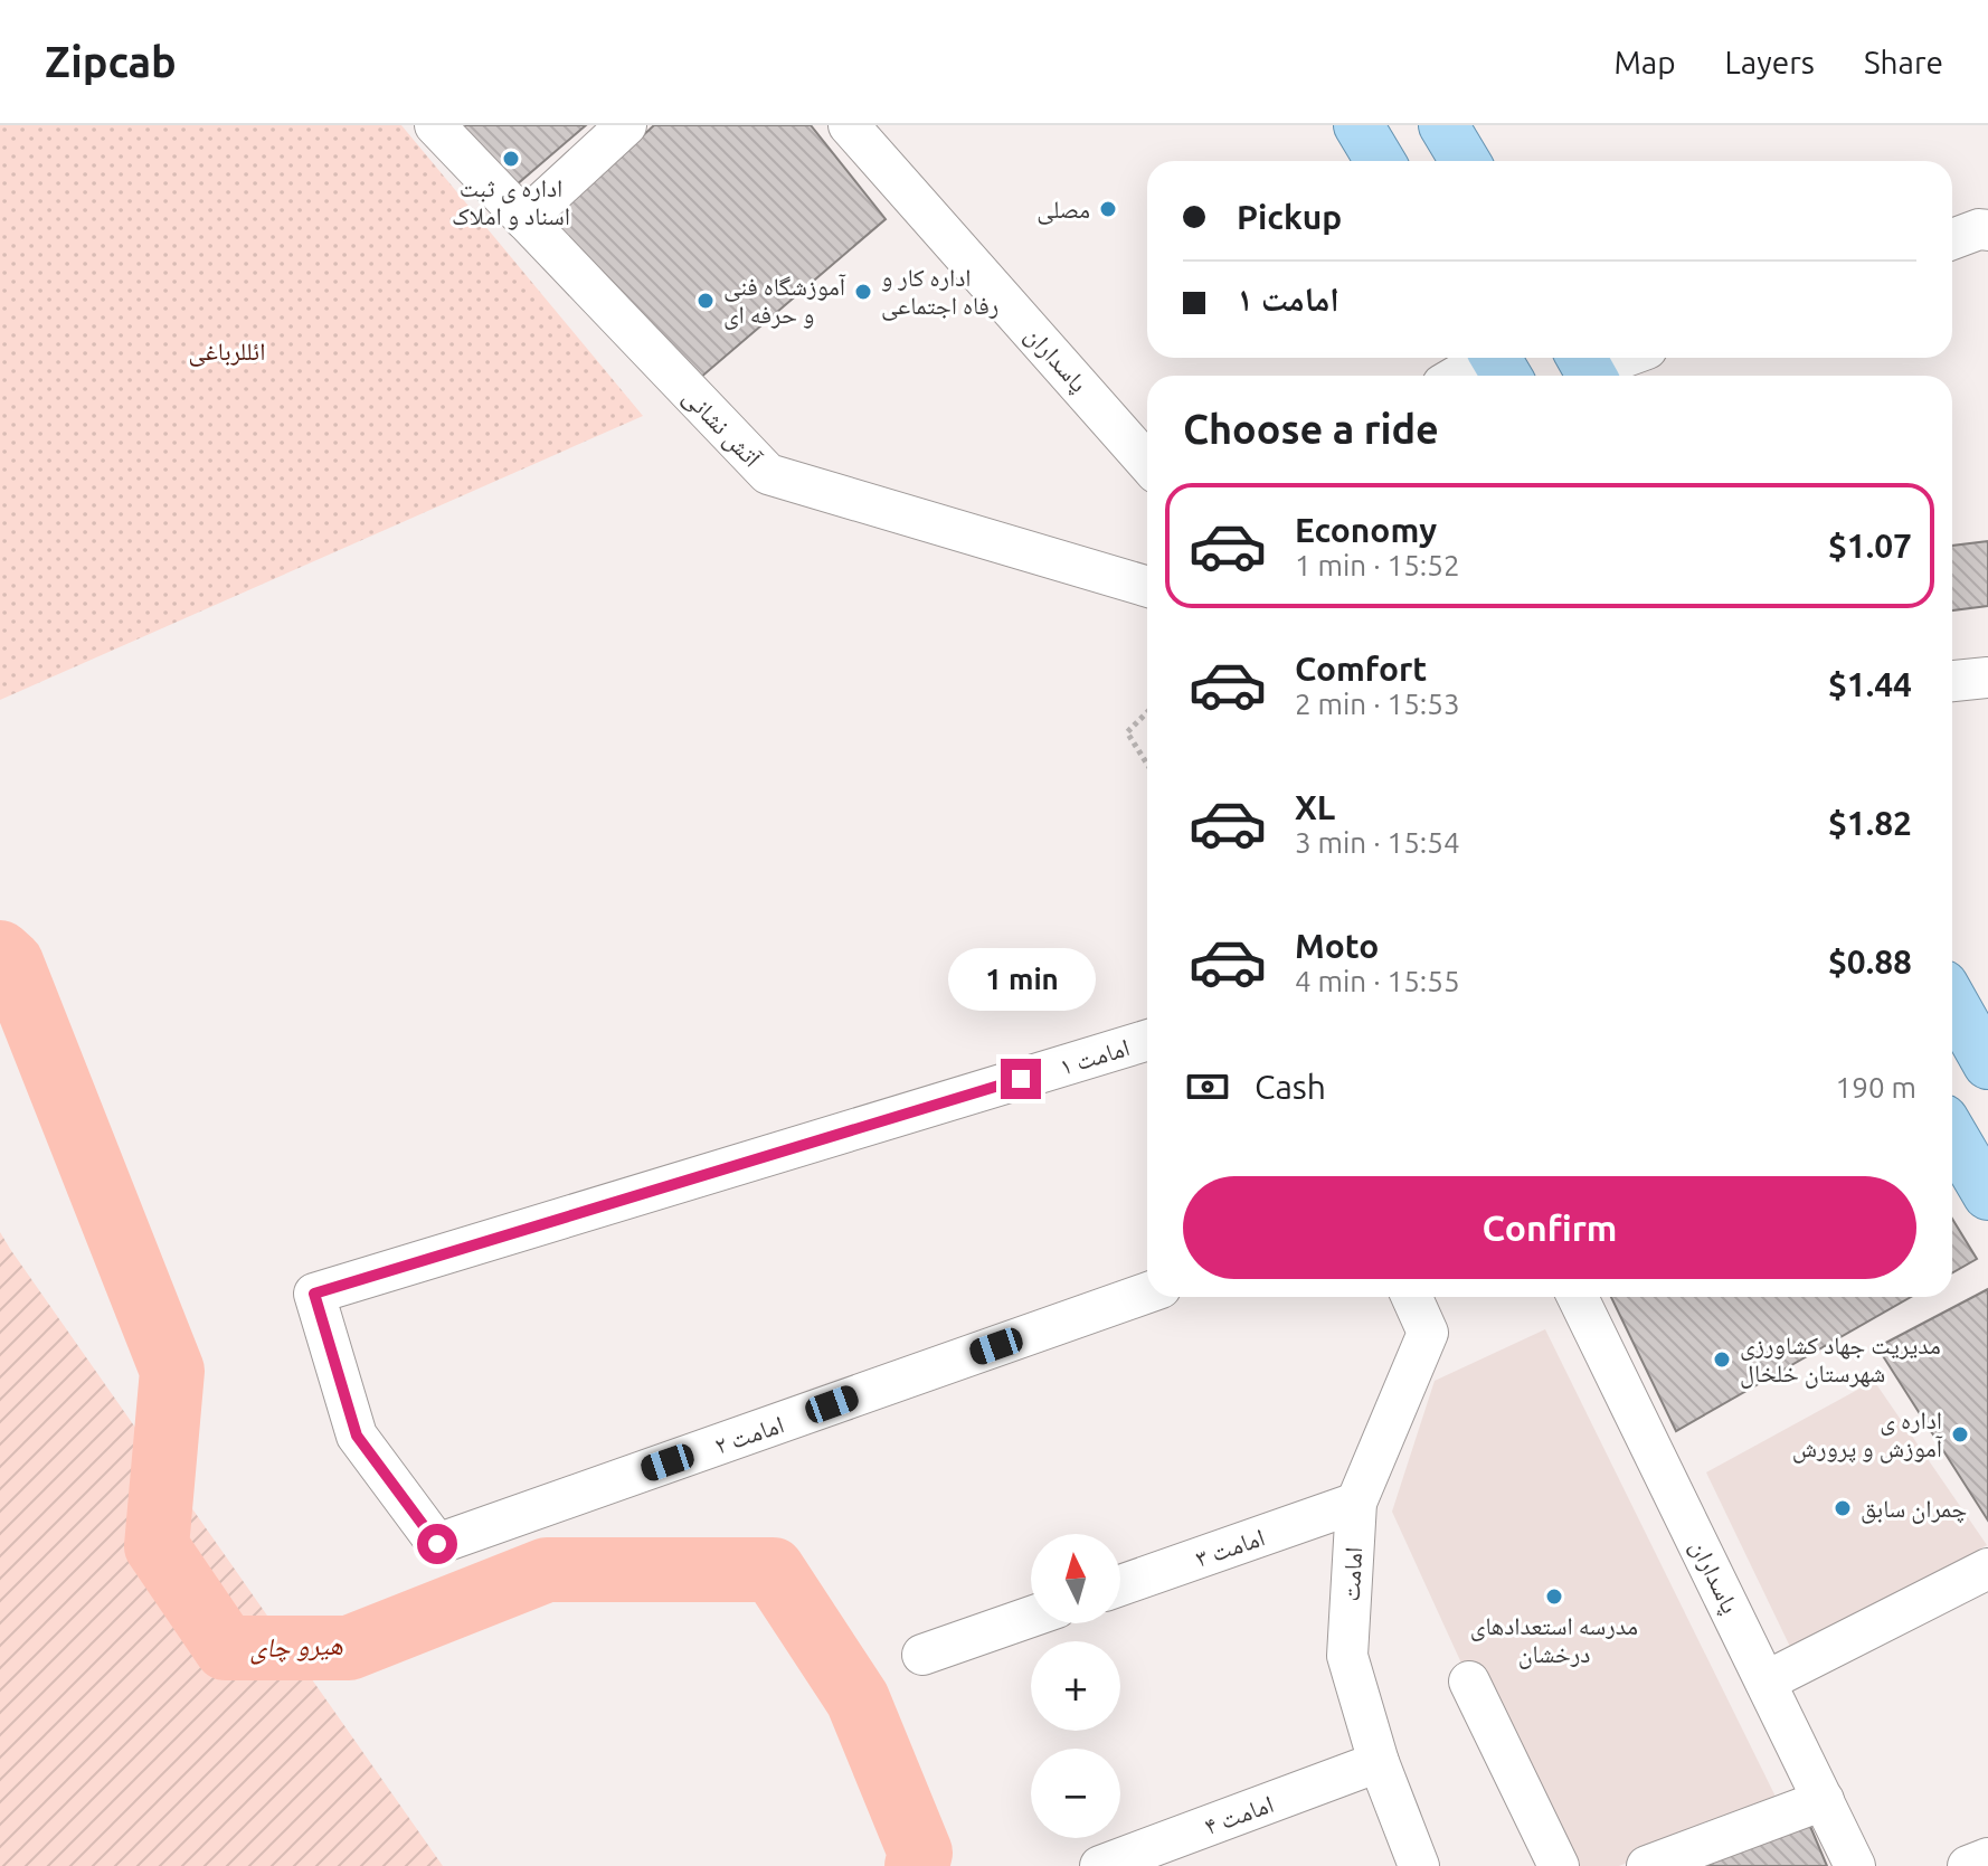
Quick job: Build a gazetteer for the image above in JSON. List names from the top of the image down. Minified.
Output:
{"streets":{"street":["پاسداران","آتش نشانی","امامت ۱","امامت ۲","امامت ۳","امامت","امامت ۴"]},"crossings":[["امامت ۱","امامت ۲"],["امامت ۳","امامت"],["امامت","امامت ۴"]],"water":["هیرو چای"],"parks":["ائللرباغی"],"places":["اداره ی ثبت اسناد و املاک","مصلی","اداره کار و رفاه اجتماعی","آموزشگاه فنی و حرفه ای","مدیریت جهاد کشاورزی شهرستان خلخال","اداره ی آموزش و پرورش","چمران سابق","مدرسه استعدادهای درخشان"],"north":"top","page":{"header":"Zipcab","nav":["Map","Layers","Share"],"banner":["Pickup","امامت ۱"],"heading":"Choose a ride","list":[{"name":"Economy","note":"1 min · 15:52","value":"$1.07"},{"name":"Comfort","note":"2 min · 15:53","value":"$1.44"},{"name":"XL","note":"3 min · 15:54","value":"$1.82"},{"name":"Moto","note":"4 min · 15:55","value":"$0.88"}],"bubble":"1 min","pay":["Cash","190 m"],"buttons":"Confirm","map_buttons":["+","−"]}}
